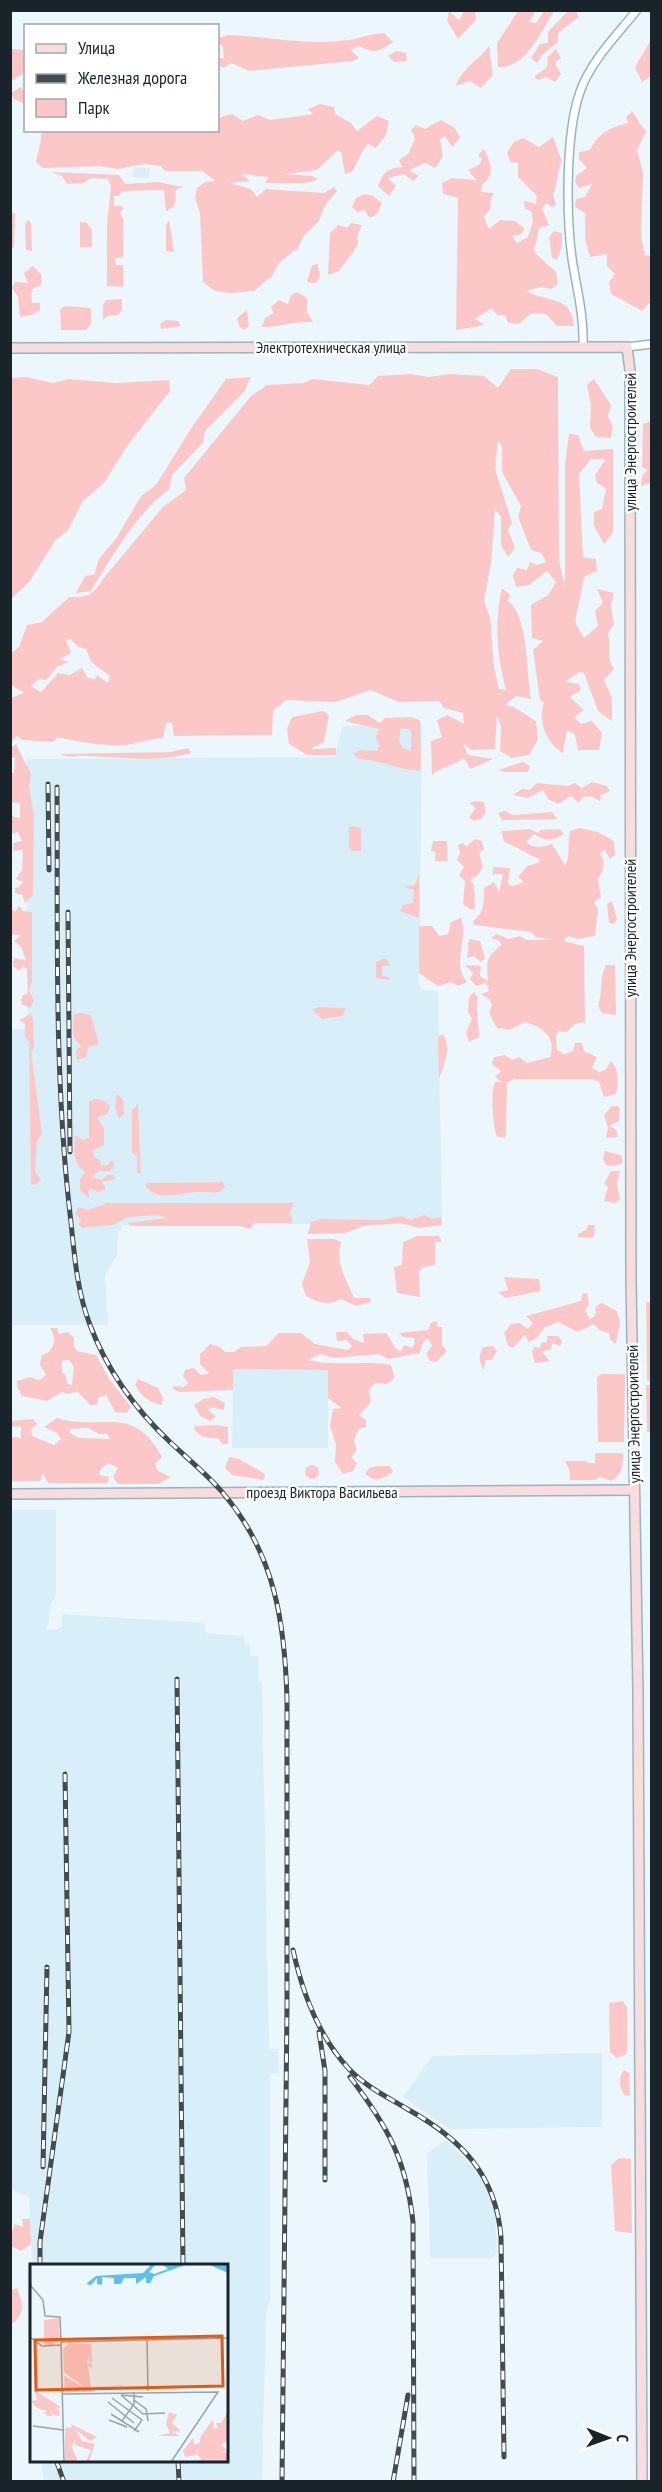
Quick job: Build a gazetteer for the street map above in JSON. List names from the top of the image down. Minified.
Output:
{"streets":{"main road":["Электротехническая улица","улица Энергостроителей","проезд Виктора Васильева"]},"crossings":[["Электротехническая улица","улица Энергостроителей"],["улица Энергостроителей","проезд Виктора Васильева"]],"legend":["Улица","Железная дорога","Парк"],"north":"right"}
